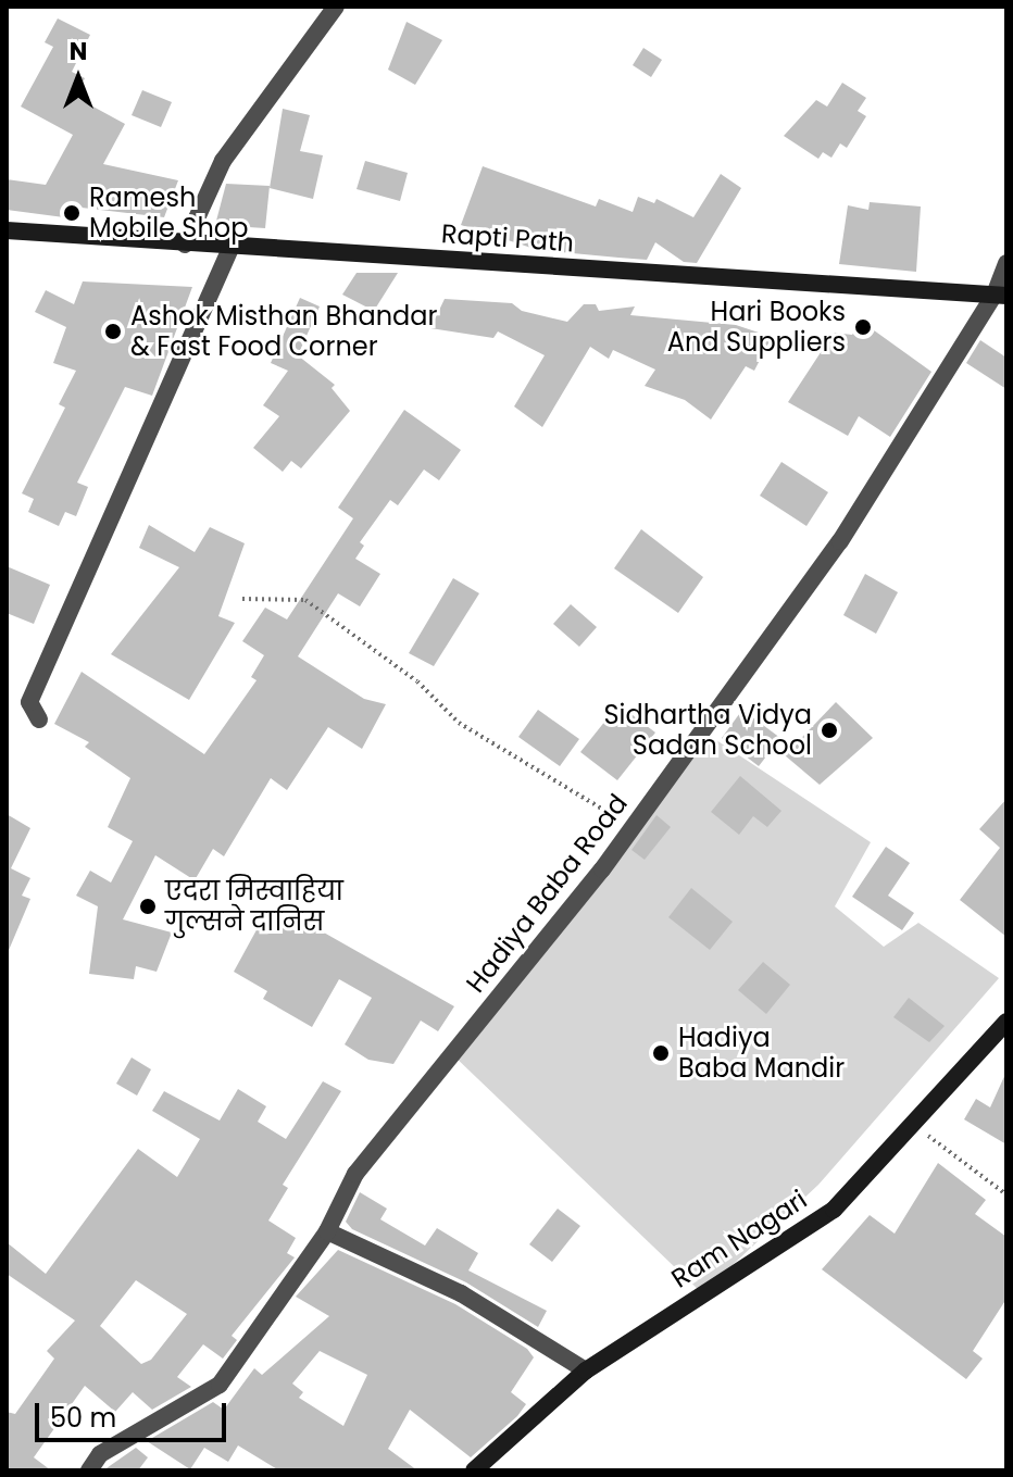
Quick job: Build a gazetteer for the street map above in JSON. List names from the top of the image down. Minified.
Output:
{"streets":{"main road":["Rapti Path","Ram Nagari"],"street":["Hadiya Baba Road"]},"crossings":[["Rapti Path","Hadiya Baba Road"]],"places":["Ramesh Mobile Shop","Hari Books And Suppliers","Ashok Misthan Bhandar & Fast Food Corner","Sidhartha Vidya Sadan School","एदरा मिस्वाहिया गुल्सने दानिस","Hadiya Baba Mandir"],"scale_bar":"50 m","north":"top"}
